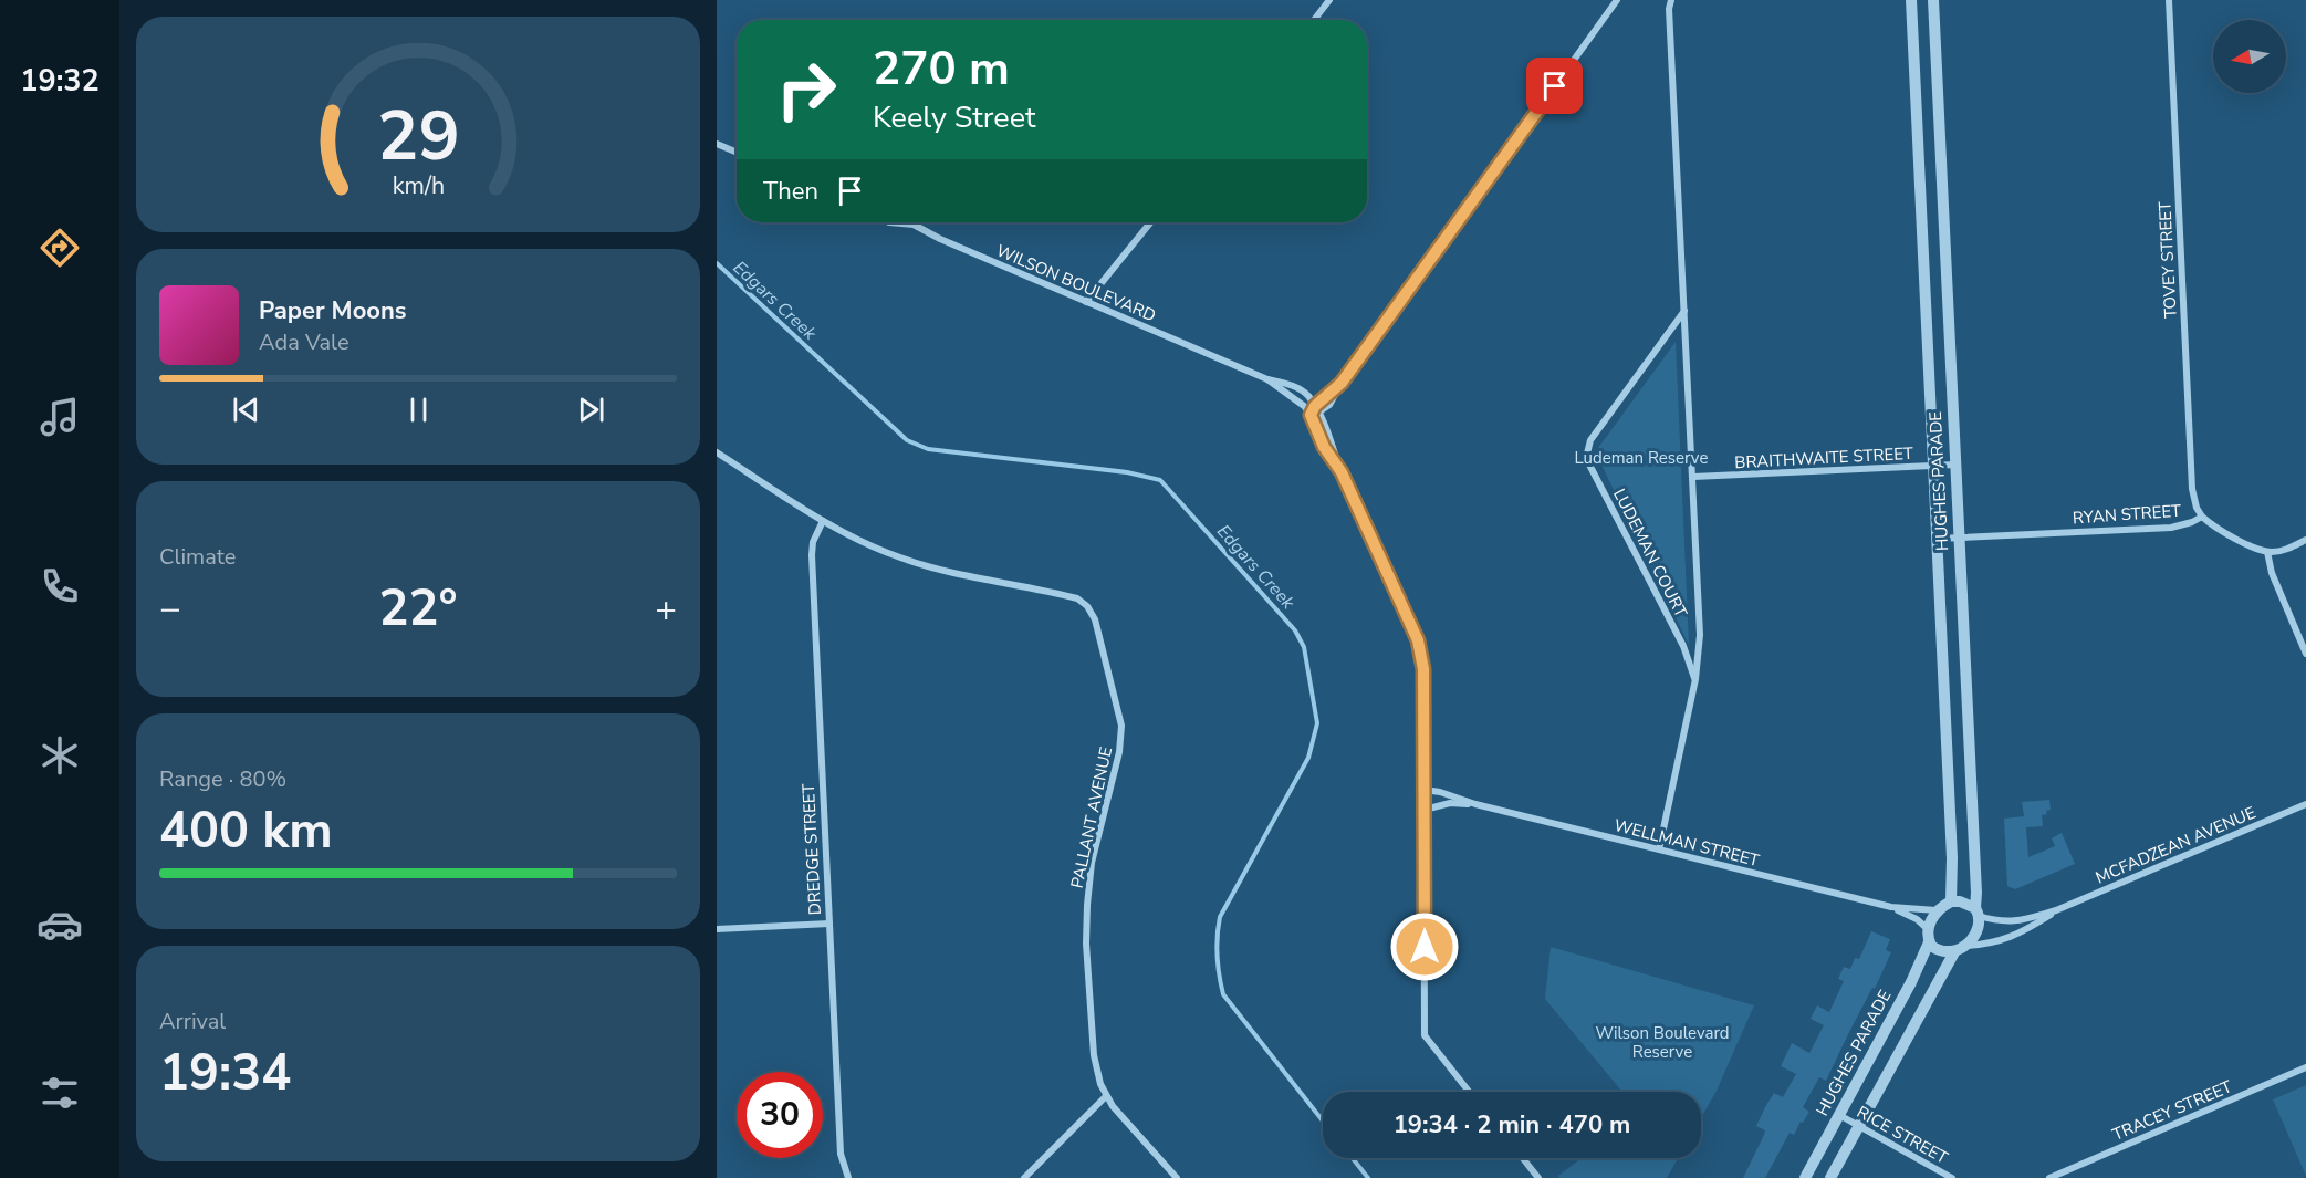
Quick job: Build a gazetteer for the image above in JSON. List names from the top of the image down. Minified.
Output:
{"streets":{"street":["TOVEY STREET","WILSON BOULEVARD","BRAITHWAITE STREET","HUGHES PARADE","RYAN STREET","LUDEMAN COURT","PALLANT AVENUE","WELLMAN STREET","MCFADZEAN AVENUE","DREDGE STREET","TRACEY STREET","RICE STREET"]},"crossings":[["TOVEY STREET","RYAN STREET"],["WILSON BOULEVARD","WELLMAN STREET"],["BRAITHWAITE STREET","HUGHES PARADE"],["BRAITHWAITE STREET","LUDEMAN COURT"],["HUGHES PARADE","RYAN STREET"],["HUGHES PARADE","WELLMAN STREET"],["HUGHES PARADE","MCFADZEAN AVENUE"],["HUGHES PARADE","RICE STREET"],["LUDEMAN COURT","WELLMAN STREET"],["PALLANT AVENUE","DREDGE STREET"],["WELLMAN STREET","MCFADZEAN AVENUE"]],"water":["Edgars Creek"],"parks":["Ludeman Reserve","Wilson Boulevard Reserve"],"north":"left","page":{"tabs":"19:32","turn":["270 m","Keely Street"],"then":"Then","song":["Paper Moons","Ada Vale"],"tile":["Climate",["Range · 80%","400 km"],["Arrival","19:34"]],"heat":["−","22°","+"],"limit":"30","trip":"19:34 · 2 min · 470 m","gauge":["29","km/h"]}}
